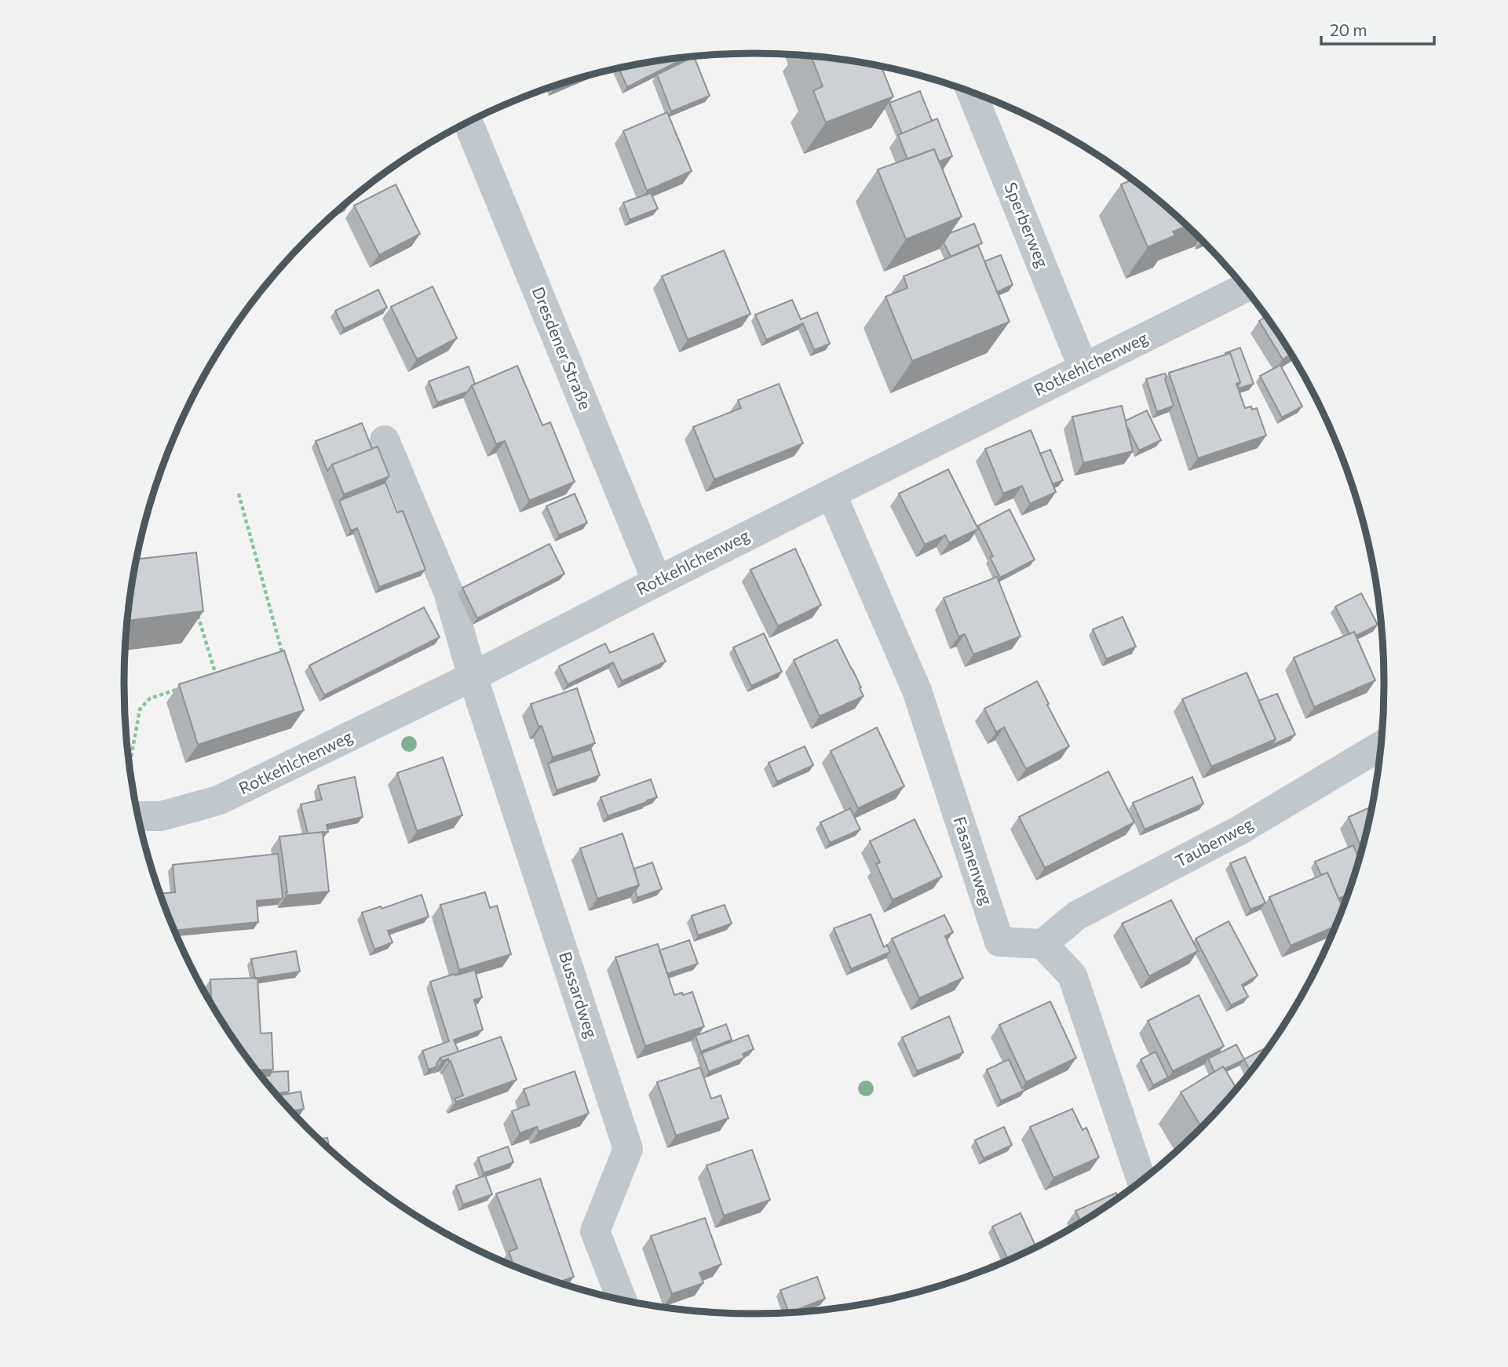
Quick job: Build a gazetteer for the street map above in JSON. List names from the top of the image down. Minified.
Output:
{"streets":{"street":["Sperberweg","Dresdener Straße","Rotkehlchenweg","Taubenweg","Fasanenweg","Bussardweg"]},"crossings":[["Sperberweg","Rotkehlchenweg"],["Dresdener Straße","Rotkehlchenweg"],["Rotkehlchenweg","Fasanenweg"],["Rotkehlchenweg","Bussardweg"],["Taubenweg","Fasanenweg"]],"scale_bar":"20 m"}
